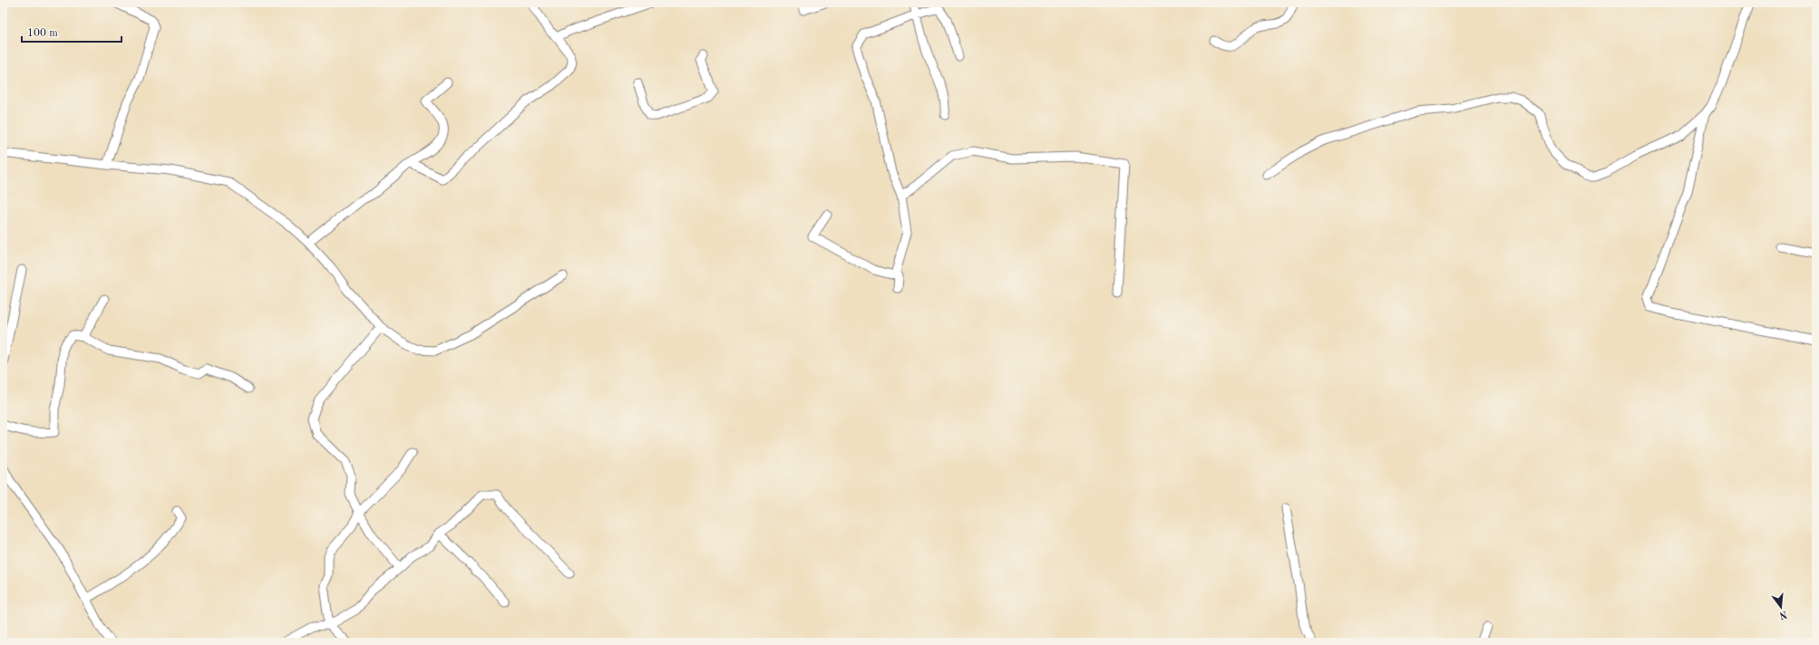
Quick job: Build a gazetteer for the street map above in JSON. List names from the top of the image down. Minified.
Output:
{"scale_bar":"100 m","north":"bottom"}
